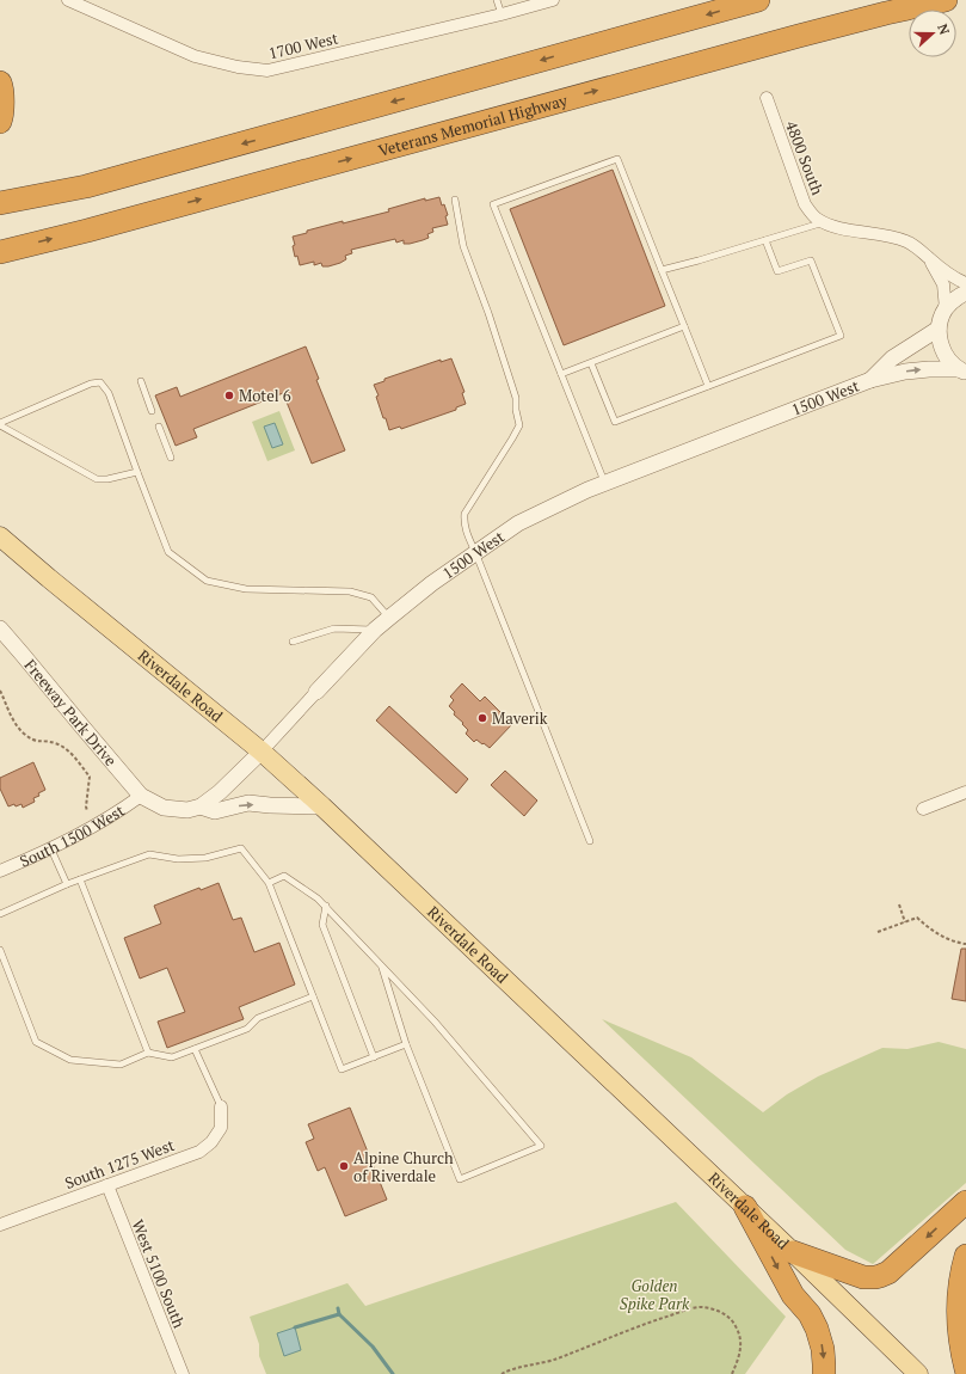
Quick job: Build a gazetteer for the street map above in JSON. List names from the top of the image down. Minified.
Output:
{"streets":{"highway":["Veterans Memorial Highway"],"main road":["Riverdale Road"],"street":["1700 West","4800 South","1500 West","Freeway Park Drive","South 1500 West","South 1275 West","West 5100 South"]},"crossings":[["1500 West","Riverdale Road"],["Freeway Park Drive","South 1500 West"],["South 1275 West","West 5100 South"]],"parks":["Golden Spike Park"],"places":["Motel 6","Maverik","Alpine Church of Riverdale"],"north":"right"}
